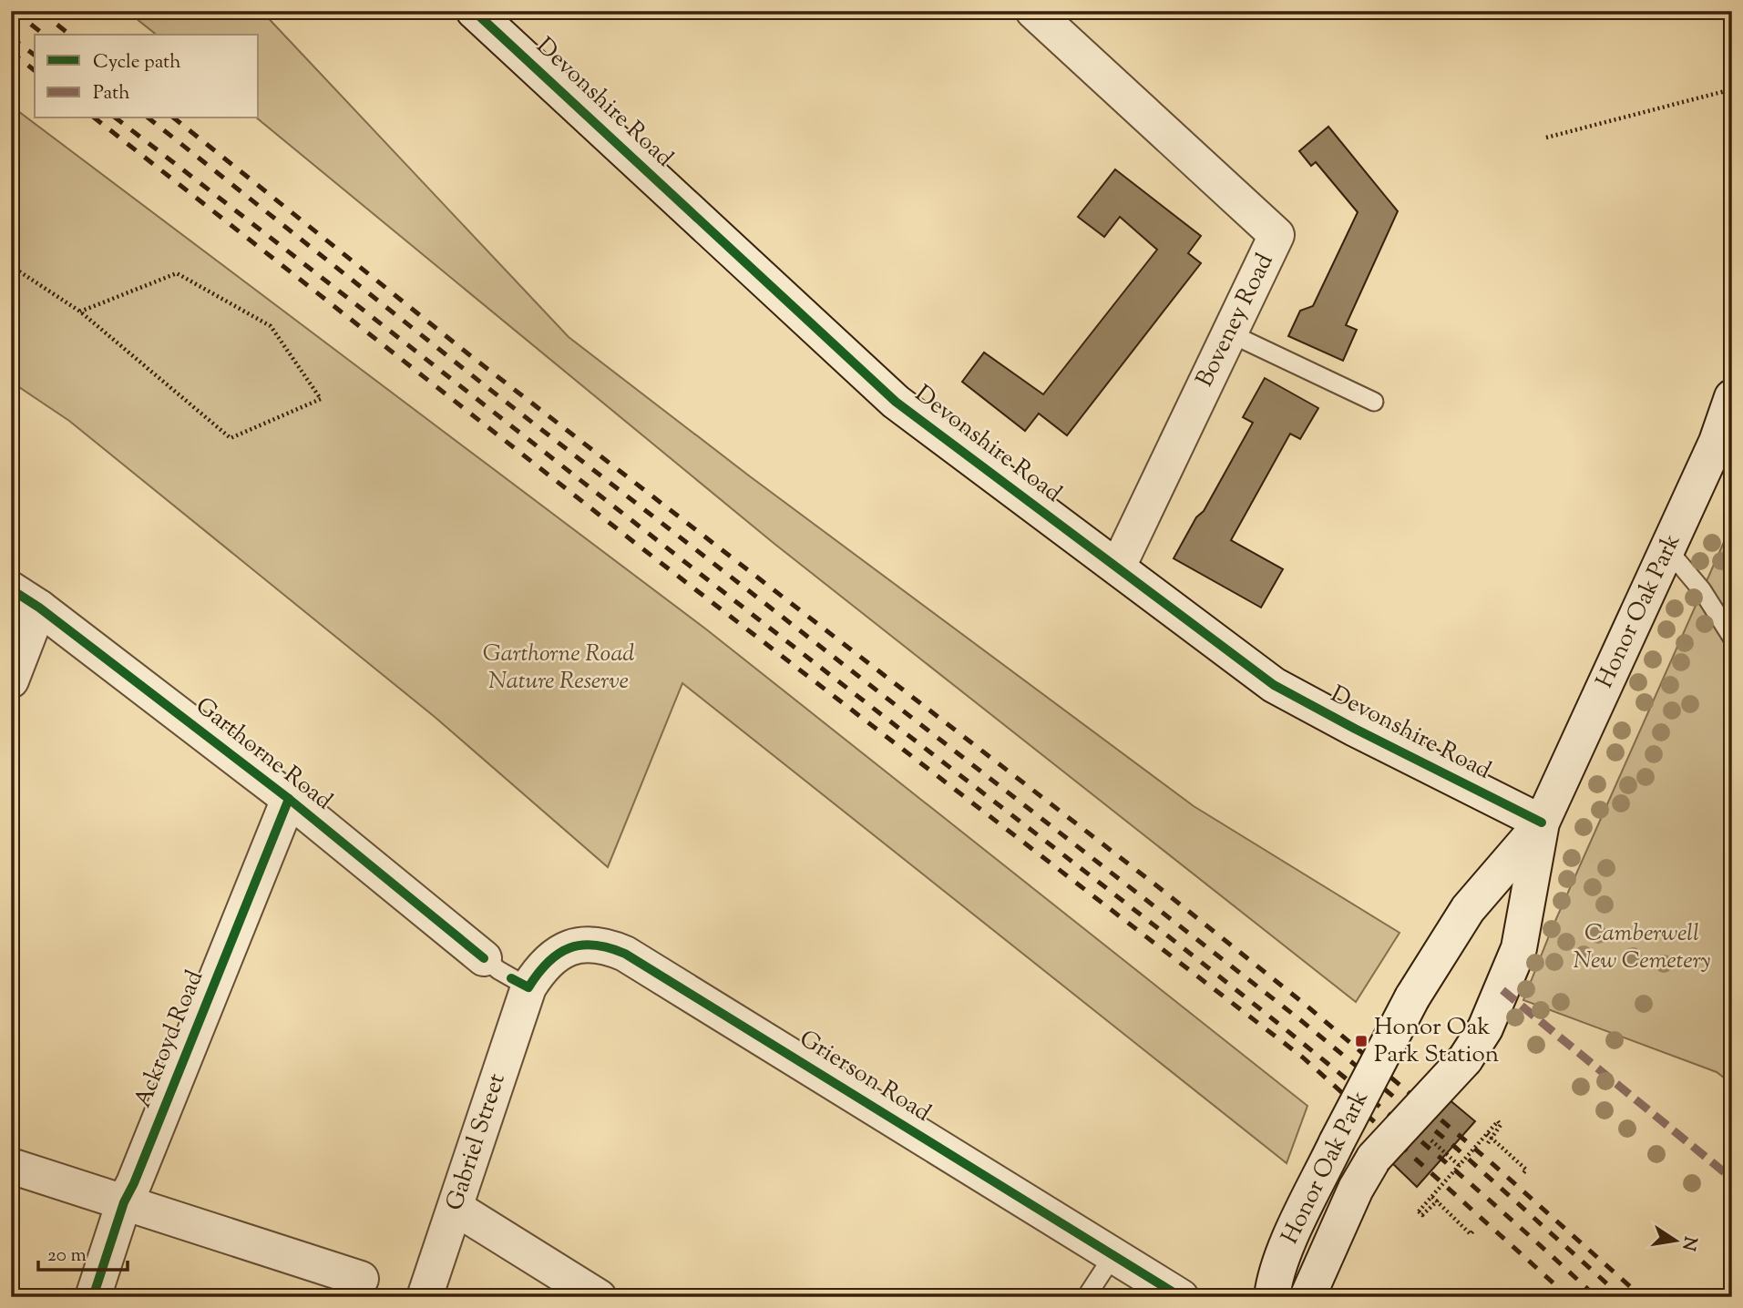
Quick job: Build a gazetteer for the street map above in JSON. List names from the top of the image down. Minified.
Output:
{"streets":{"street":["Devonshire Road","Boveney Road","Honor Oak Park","Garthorne Road","Ackroyd Road","Grierson Road","Gabriel Street"]},"crossings":[["Devonshire Road","Boveney Road"],["Devonshire Road","Honor Oak Park"],["Garthorne Road","Ackroyd Road"],["Garthorne Road","Grierson Road"],["Garthorne Road","Gabriel Street"],["Grierson Road","Gabriel Street"]],"parks":["Garthorne Road Nature Reserve","Camberwell New Cemetery"],"places":{"transit":["Honor Oak Park Station"]},"legend":["Cycle path","Path"],"scale_bar":"20 m","north":"right"}
